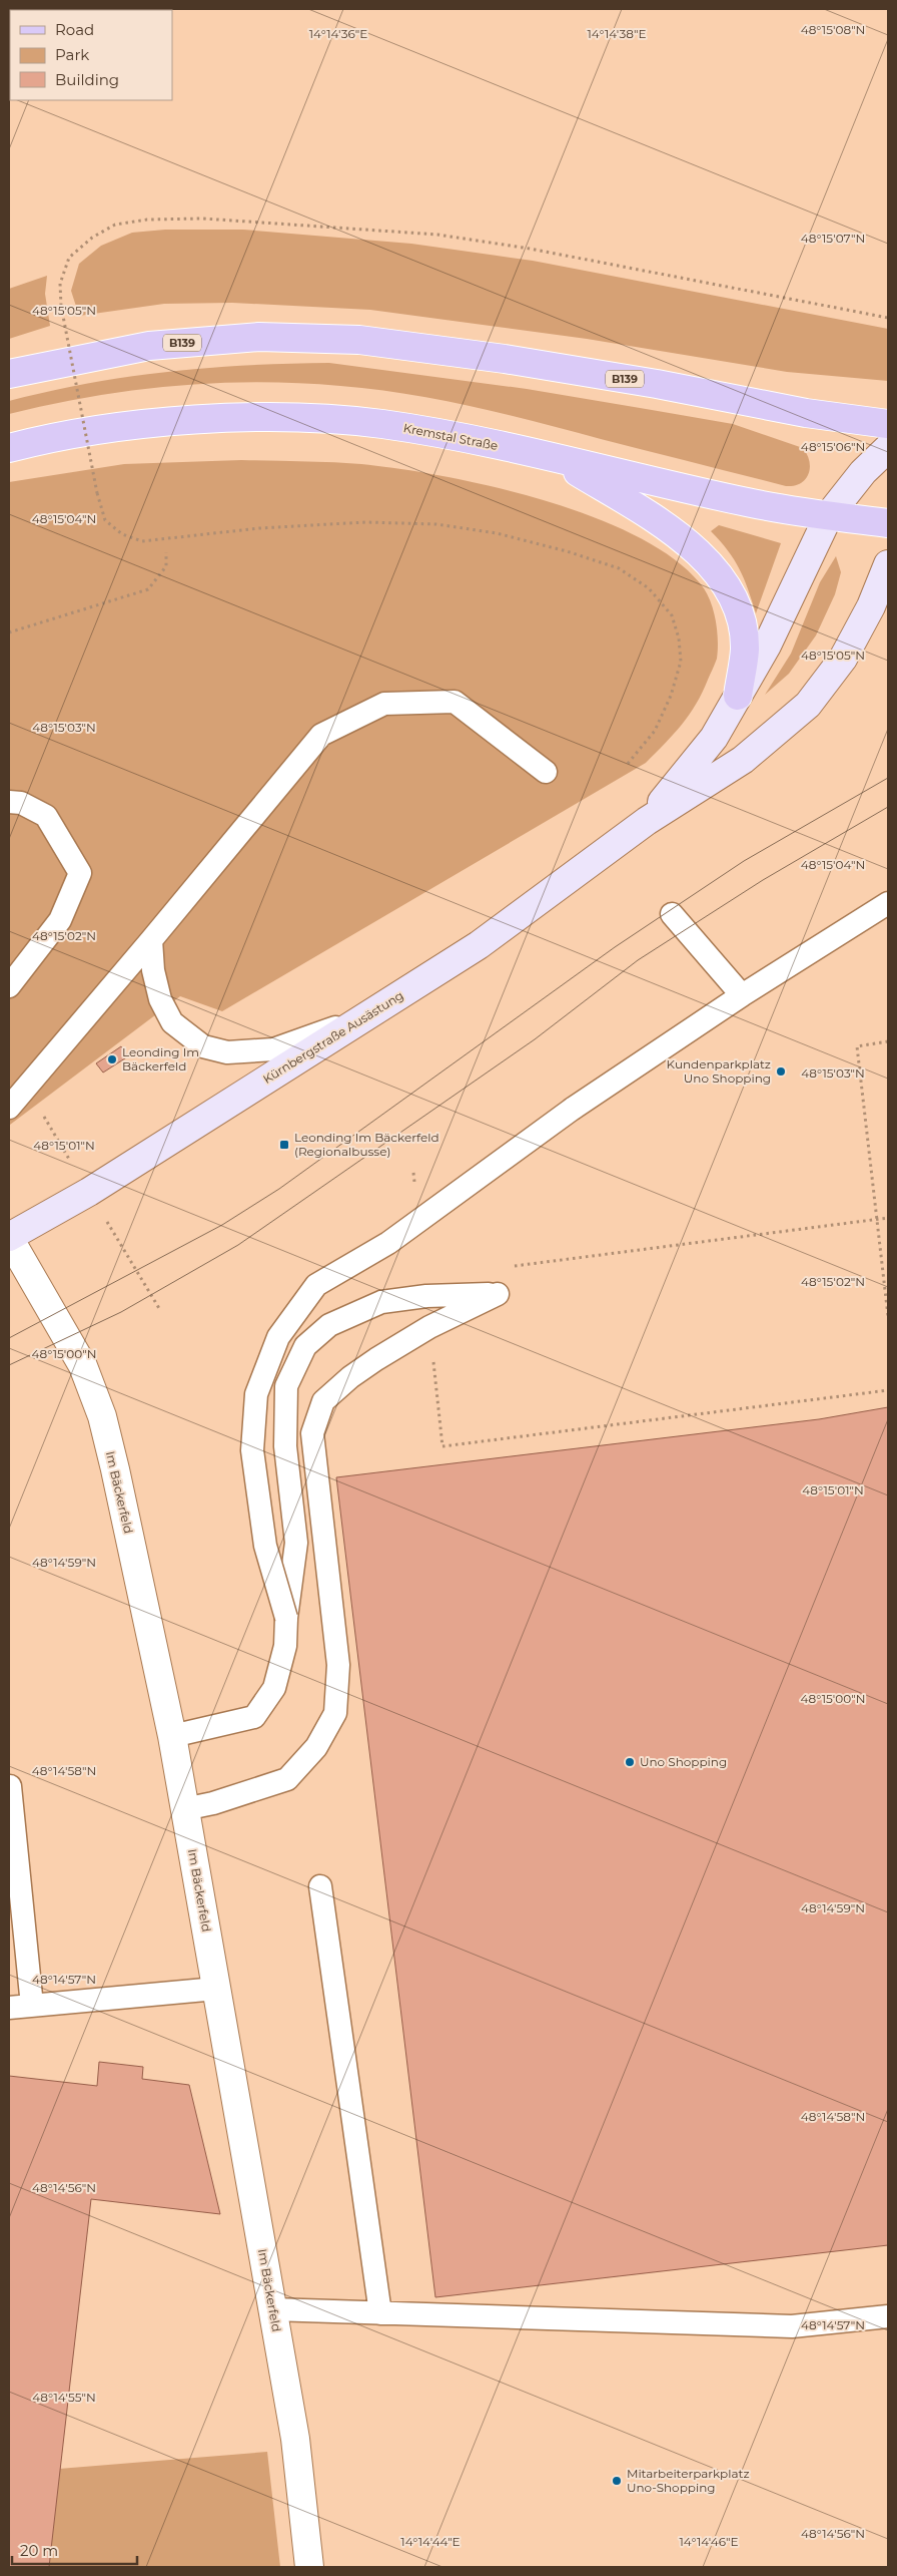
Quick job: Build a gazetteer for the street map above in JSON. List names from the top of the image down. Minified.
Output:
{"streets":{"main road":["B139","Kremstal Straße","Kürnbergstraße Ausästung"],"street":["Im Bäckerfeld"]},"crossings":[["Kürnbergstraße Ausästung","Im Bäckerfeld"]],"places":{"other":["Leonding Im Bäckerfeld","Kundenparkplatz Uno Shopping","Uno Shopping","Mitarbeiterparkplatz Uno-Shopping"],"transit":["Leonding Im Bäckerfeld (Regionalbusse)"]},"legend":["Road","Park","Building"],"scale_bar":"20 m","coordinates":["48°15'08\"N","14°14'36\"E","14°14'38\"E","48°15'07\"N","48°15'05\"N","48°15'06\"N","48°15'04\"N","48°15'03\"N","48°15'02\"N","48°15'01\"N","48°15'00\"N","48°14'59\"N","48°14'58\"N","48°14'57\"N","48°14'56\"N","48°14'55\"N","14°14'44\"E","14°14'46\"E"]}
